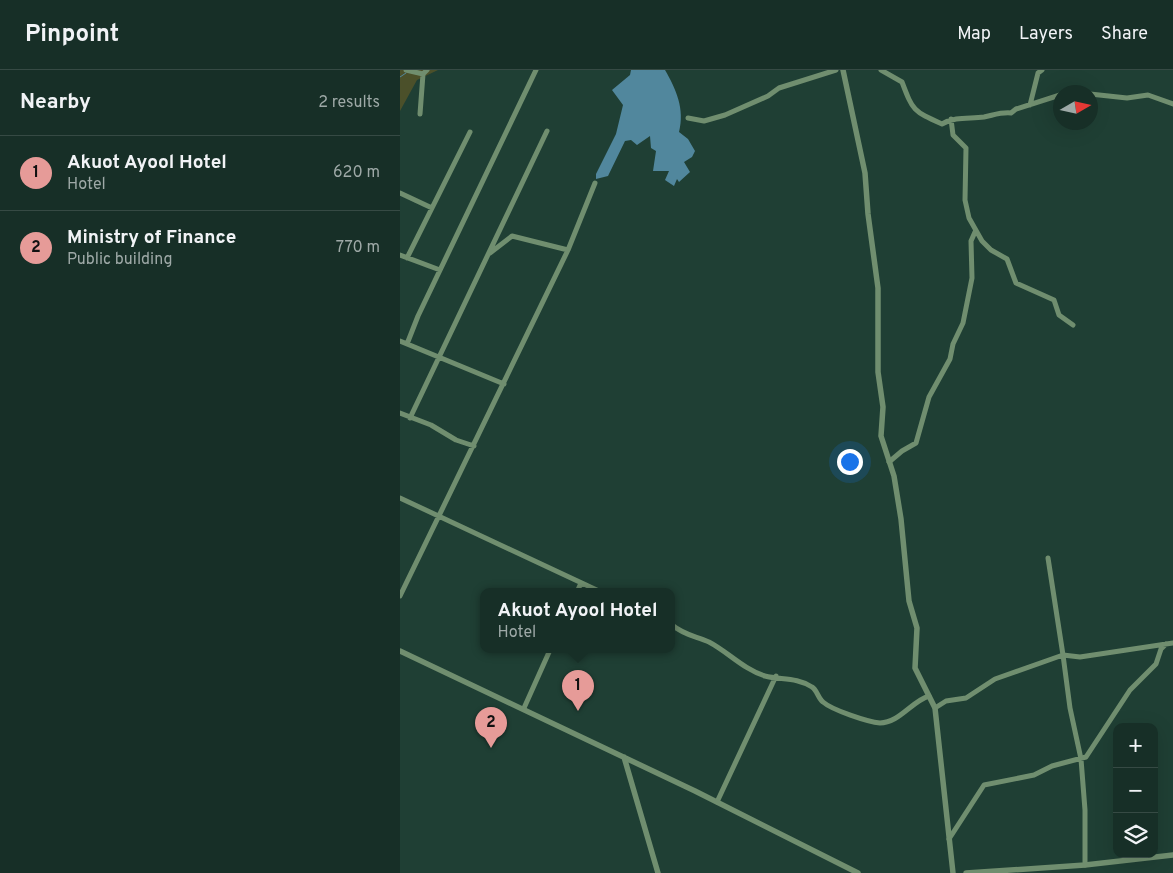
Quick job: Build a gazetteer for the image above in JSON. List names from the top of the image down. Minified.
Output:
{"north":"right","page":{"header":"Pinpoint","nav":["Map","Layers","Share"],"heading":["Nearby","2 results"],"list":[{"mark":"1","name":"Akuot Ayool Hotel","note":"Hotel","value":"620 m"},{"mark":"2","name":"Ministry of Finance","note":"Public building","value":"770 m"}],"popup":["Akuot Ayool Hotel","Hotel"],"pins":["1","2"],"map_buttons":["+","−"]}}
